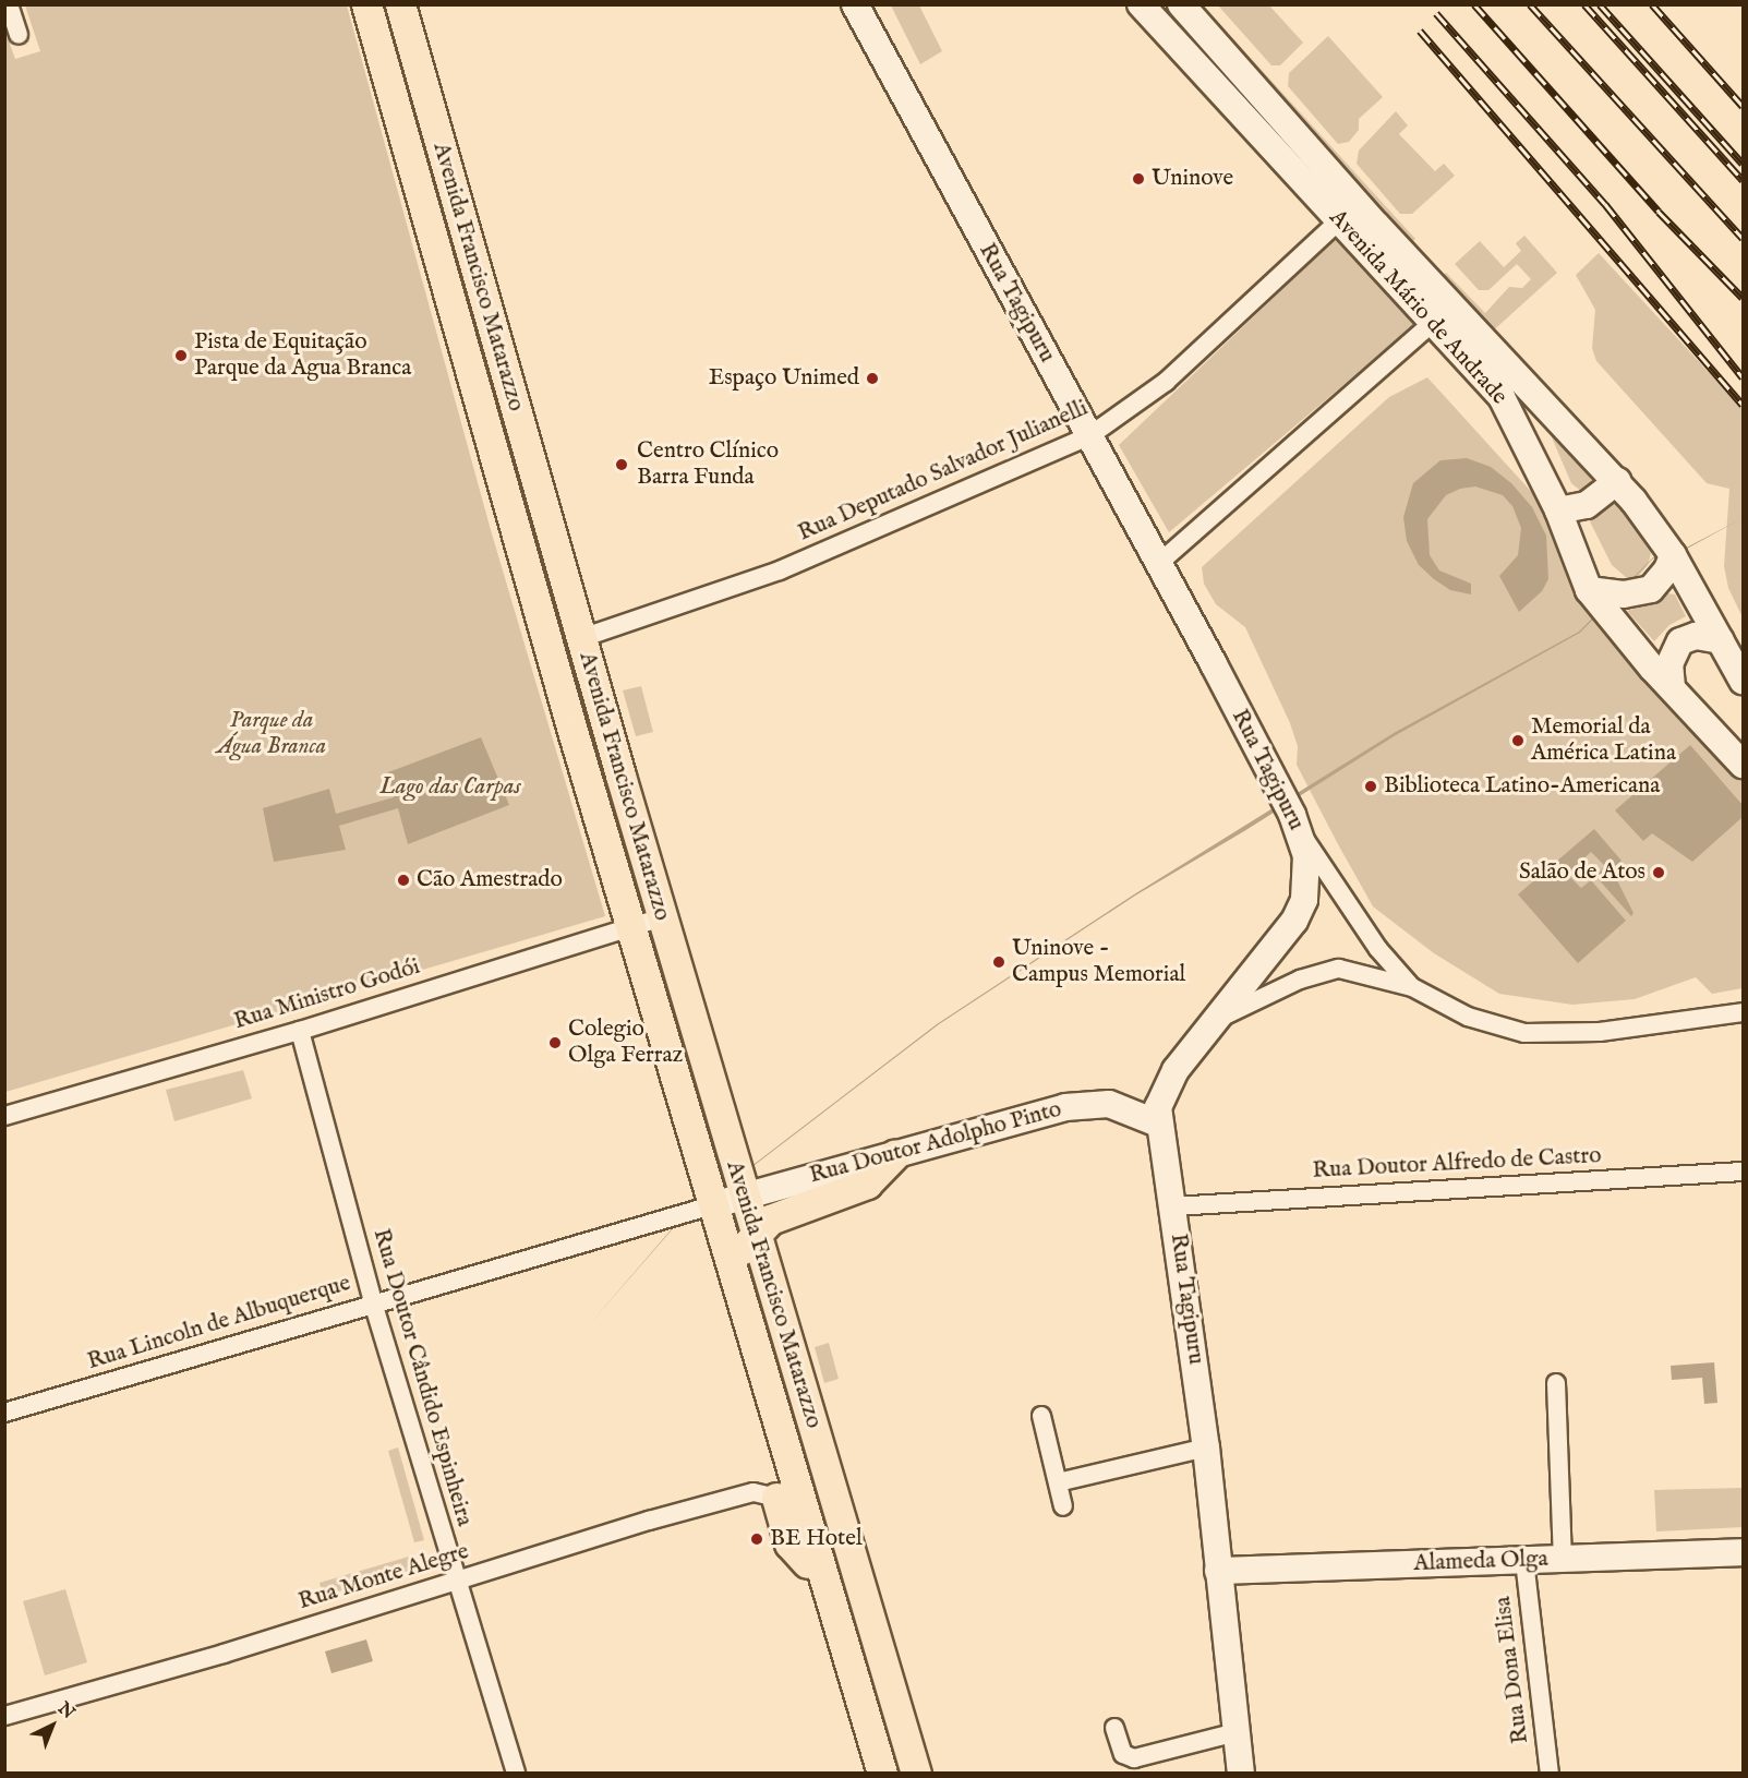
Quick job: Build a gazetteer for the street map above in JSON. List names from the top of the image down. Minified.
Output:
{"streets":{"main road":["Avenida Francisco Matarazzo"],"street":["Rua Tagipuru","Avenida Mário de Andrade","Rua Deputado Salvador Julianelli","Rua Ministro Godói","Rua Doutor Adolpho Pinto","Rua Doutor Alfredo de Castro","Rua Lincoln de Albuquerque","Rua Doutor Cândido Espinheira","Alameda Olga","Rua Monte Alegre","Rua Dona Elisa"]},"crossings":[["Avenida Francisco Matarazzo","Rua Deputado Salvador Julianelli"],["Avenida Francisco Matarazzo","Rua Ministro Godói"],["Avenida Francisco Matarazzo","Rua Doutor Adolpho Pinto"],["Avenida Francisco Matarazzo","Rua Lincoln de Albuquerque"],["Avenida Francisco Matarazzo","Rua Monte Alegre"],["Rua Tagipuru","Rua Deputado Salvador Julianelli"],["Rua Tagipuru","Rua Doutor Adolpho Pinto"],["Rua Tagipuru","Rua Doutor Alfredo de Castro"],["Rua Tagipuru","Alameda Olga"],["Avenida Mário de Andrade","Rua Deputado Salvador Julianelli"],["Rua Ministro Godói","Rua Doutor Cândido Espinheira"],["Rua Doutor Adolpho Pinto","Rua Lincoln de Albuquerque"],["Rua Lincoln de Albuquerque","Rua Doutor Cândido Espinheira"],["Rua Doutor Cândido Espinheira","Rua Monte Alegre"],["Alameda Olga","Rua Dona Elisa"]],"water":["Lago das Carpas"],"parks":["Parque da Água Branca"],"places":["Uninove","Pista de Equitação Parque da Agua Branca","Espaço Unimed","Centro Clínico Barra Funda","Memorial da América Latina","Biblioteca Latino-Americana","Salão de Atos","Cão Amestrado","Uninove - Campus Memorial","Colegio Olga Ferraz","BE Hotel"],"north":"top right"}
